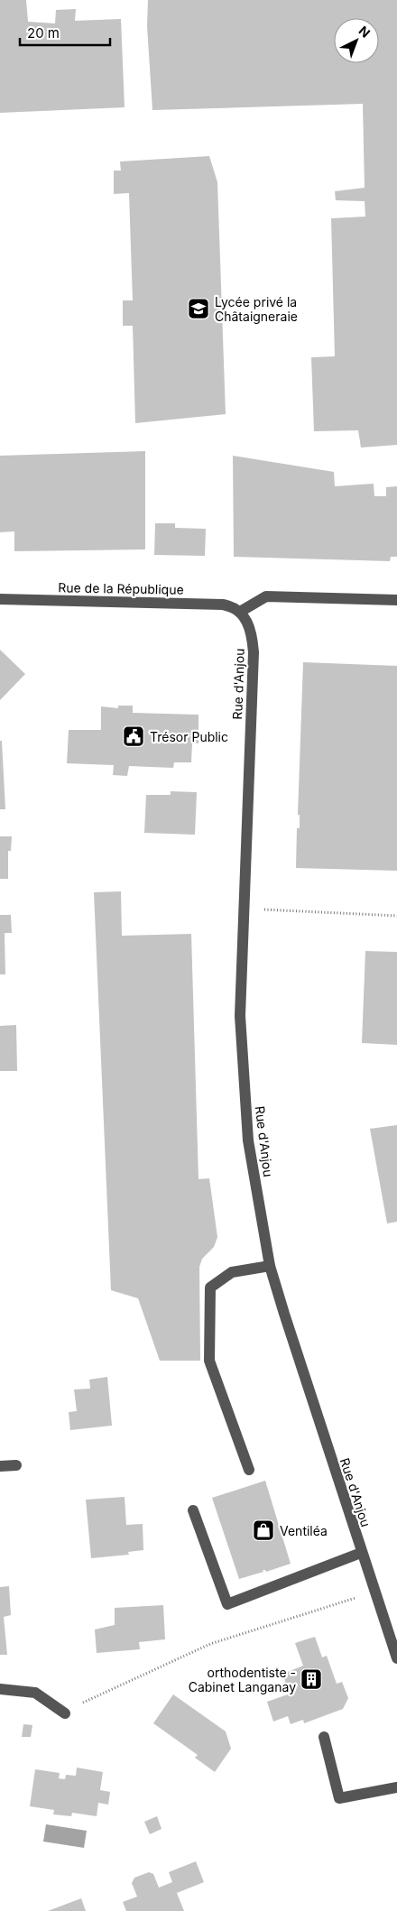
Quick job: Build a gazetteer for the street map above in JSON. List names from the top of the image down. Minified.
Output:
{"streets":{"street":["Rue de la République","Rue d'Anjou"]},"crossings":[["Rue de la République","Rue d'Anjou"]],"places":{"school or university":["Lycée privé la Châtaigneraie"],"public building":["Trésor Public"],"shop":["Ventiléa"],"building":["orthodentiste - Cabinet Langanay"]},"scale_bar":"20 m","north":"top right"}
